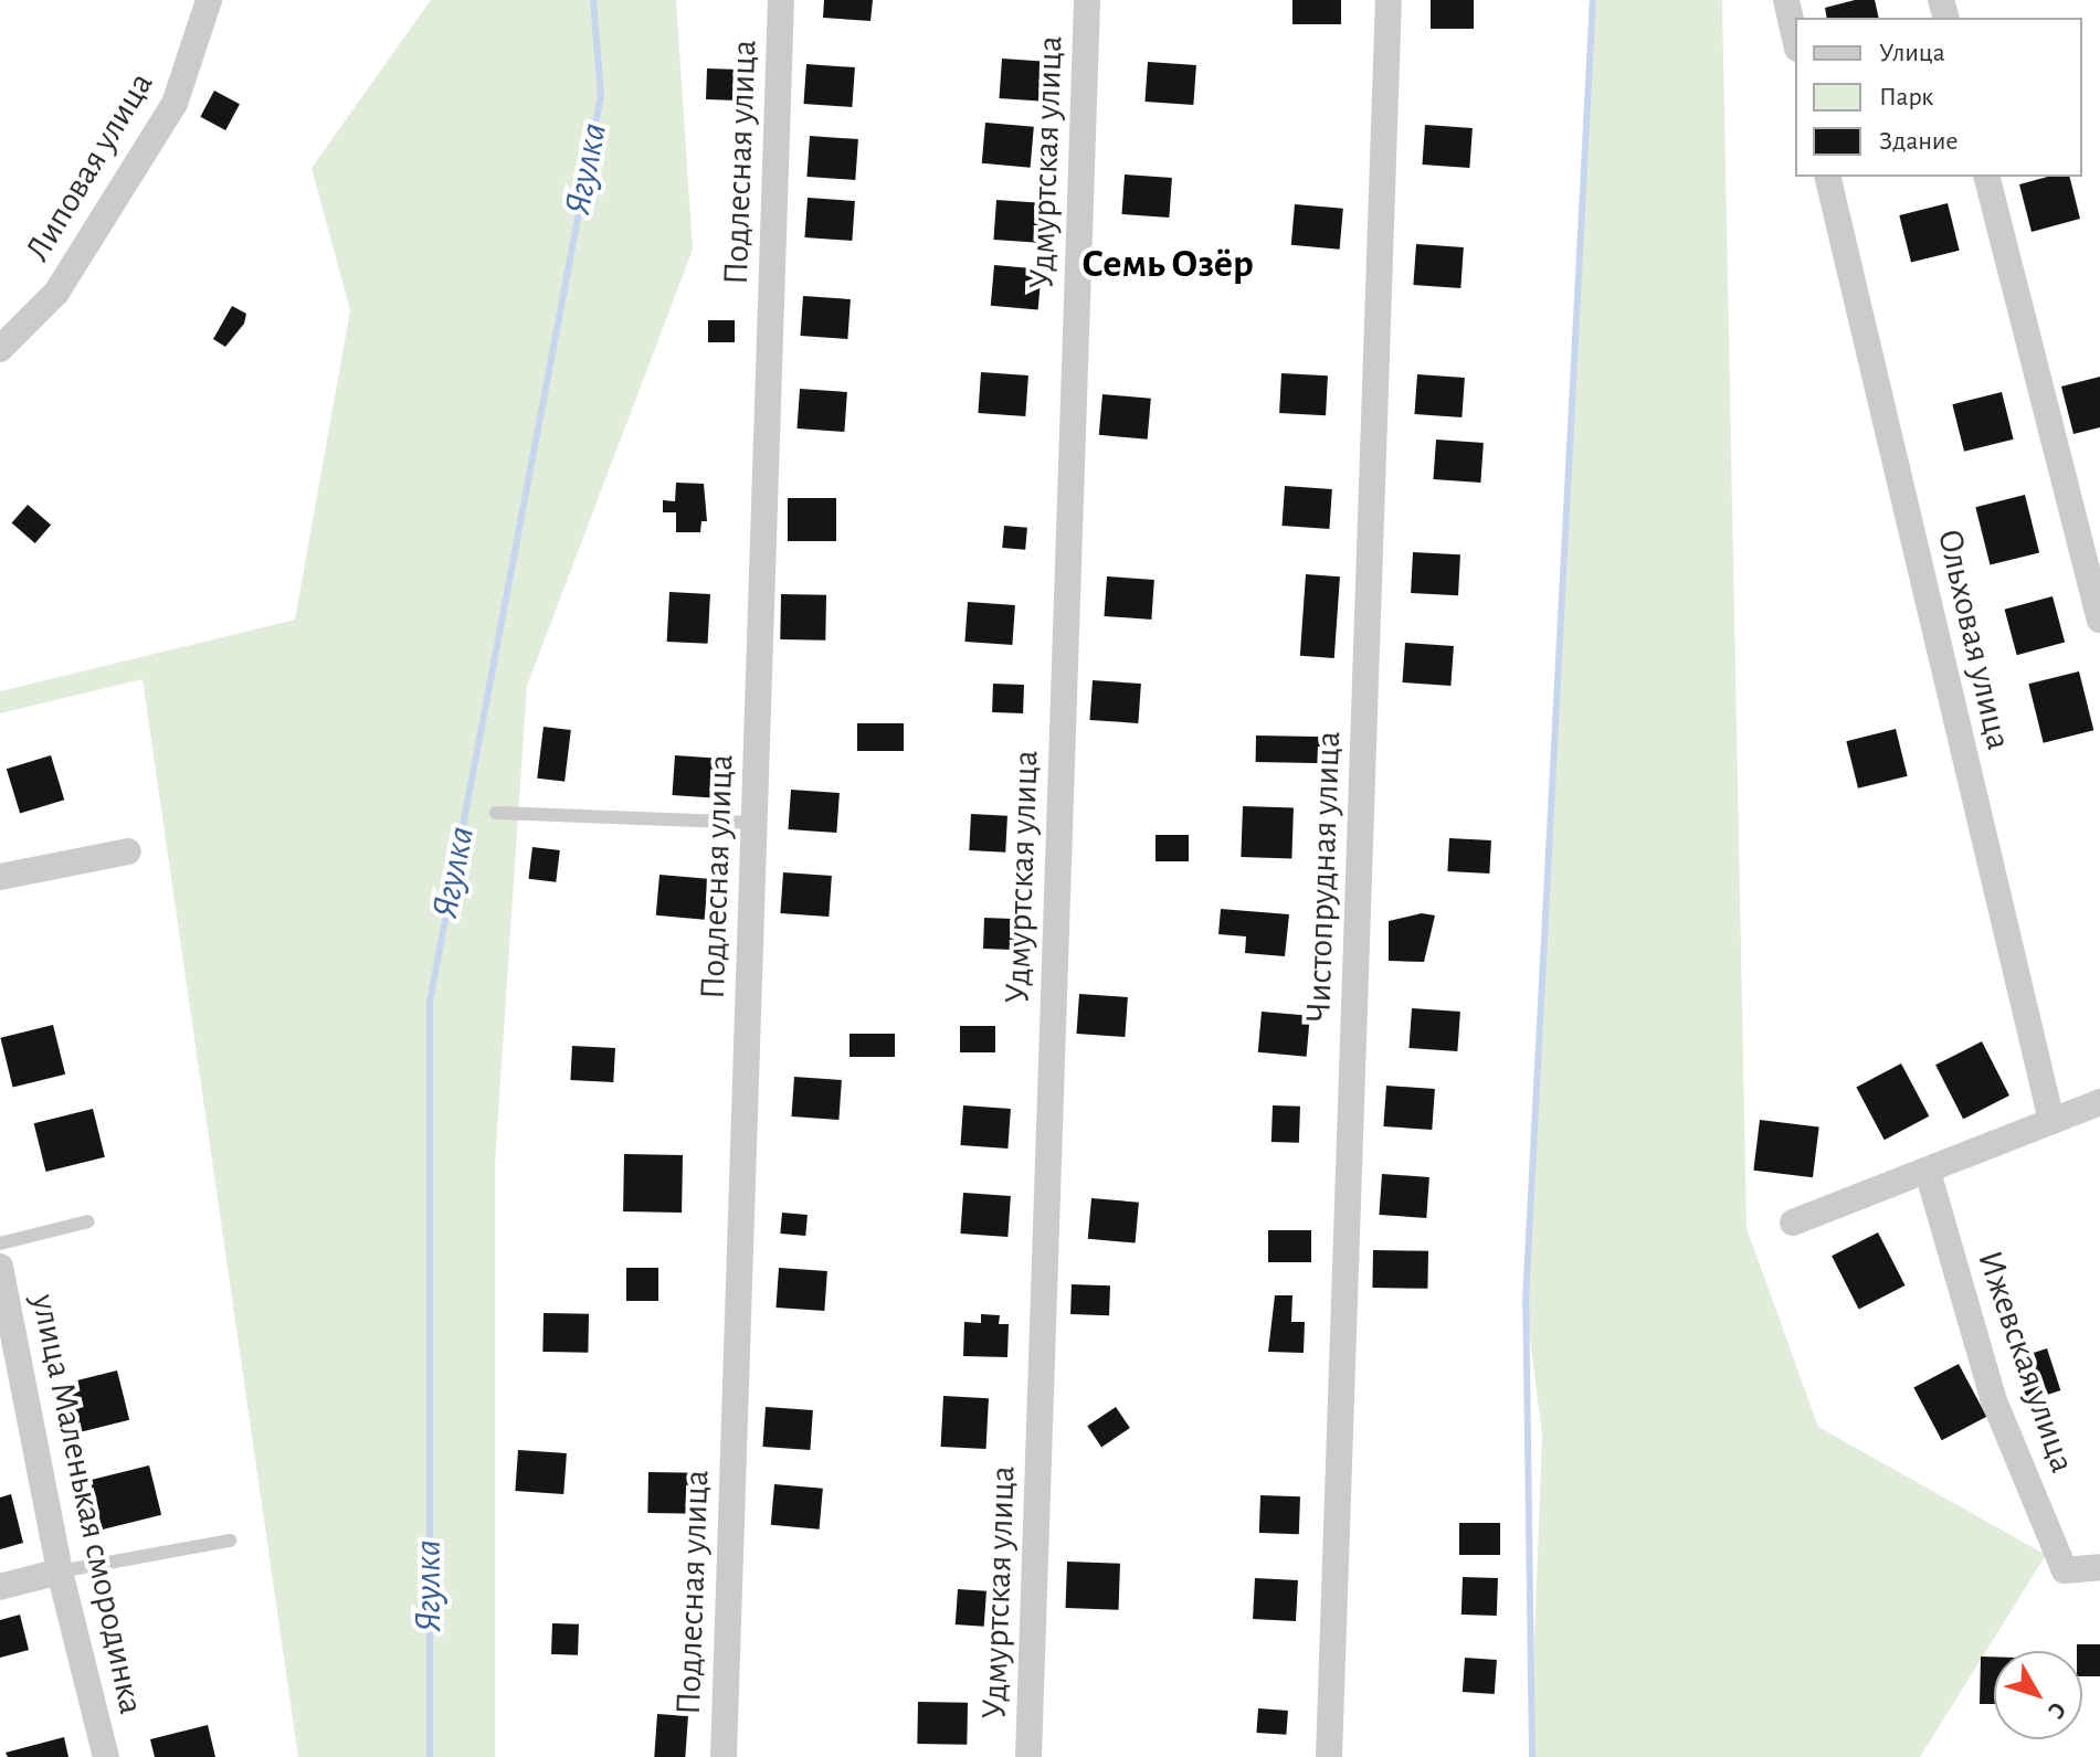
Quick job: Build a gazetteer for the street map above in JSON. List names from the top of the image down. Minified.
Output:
{"streets":{"street":["Подлесная улица","Удмуртская улица","Липовая улица","Ольховая улица","Чистопрудная улица","Ижевская улица","улица Маленькая смородинка"]},"districts":["Семь Озёр"],"water":["Ягулка"],"legend":["Улица","Парк","Здание"],"north":"bottom right"}
